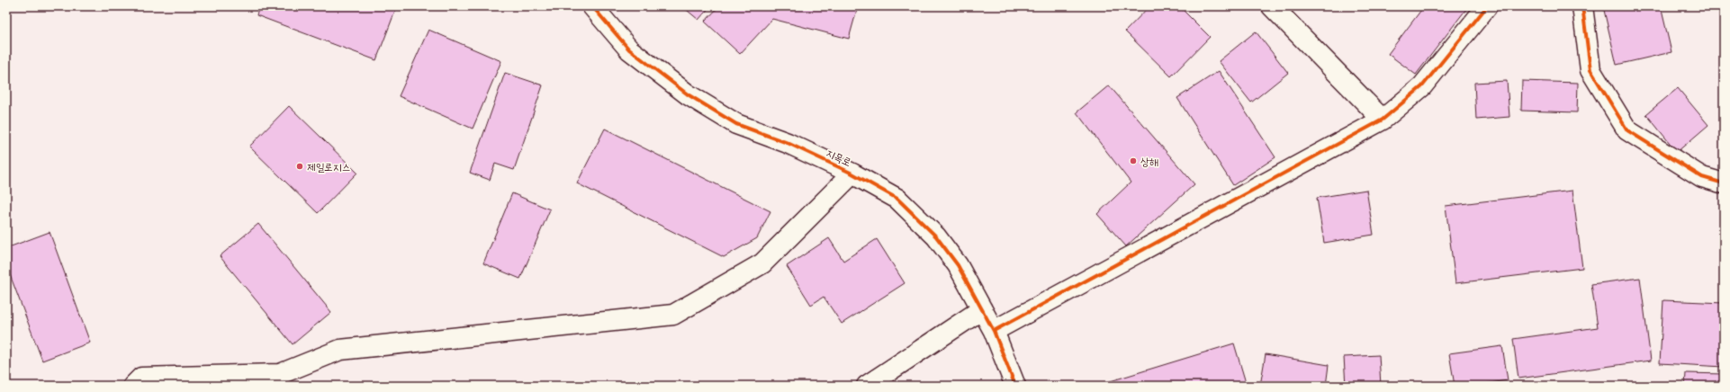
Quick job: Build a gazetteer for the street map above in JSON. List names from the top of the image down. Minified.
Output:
{"streets":{"street":["지목로"]},"places":["상해","제일로지스"]}
